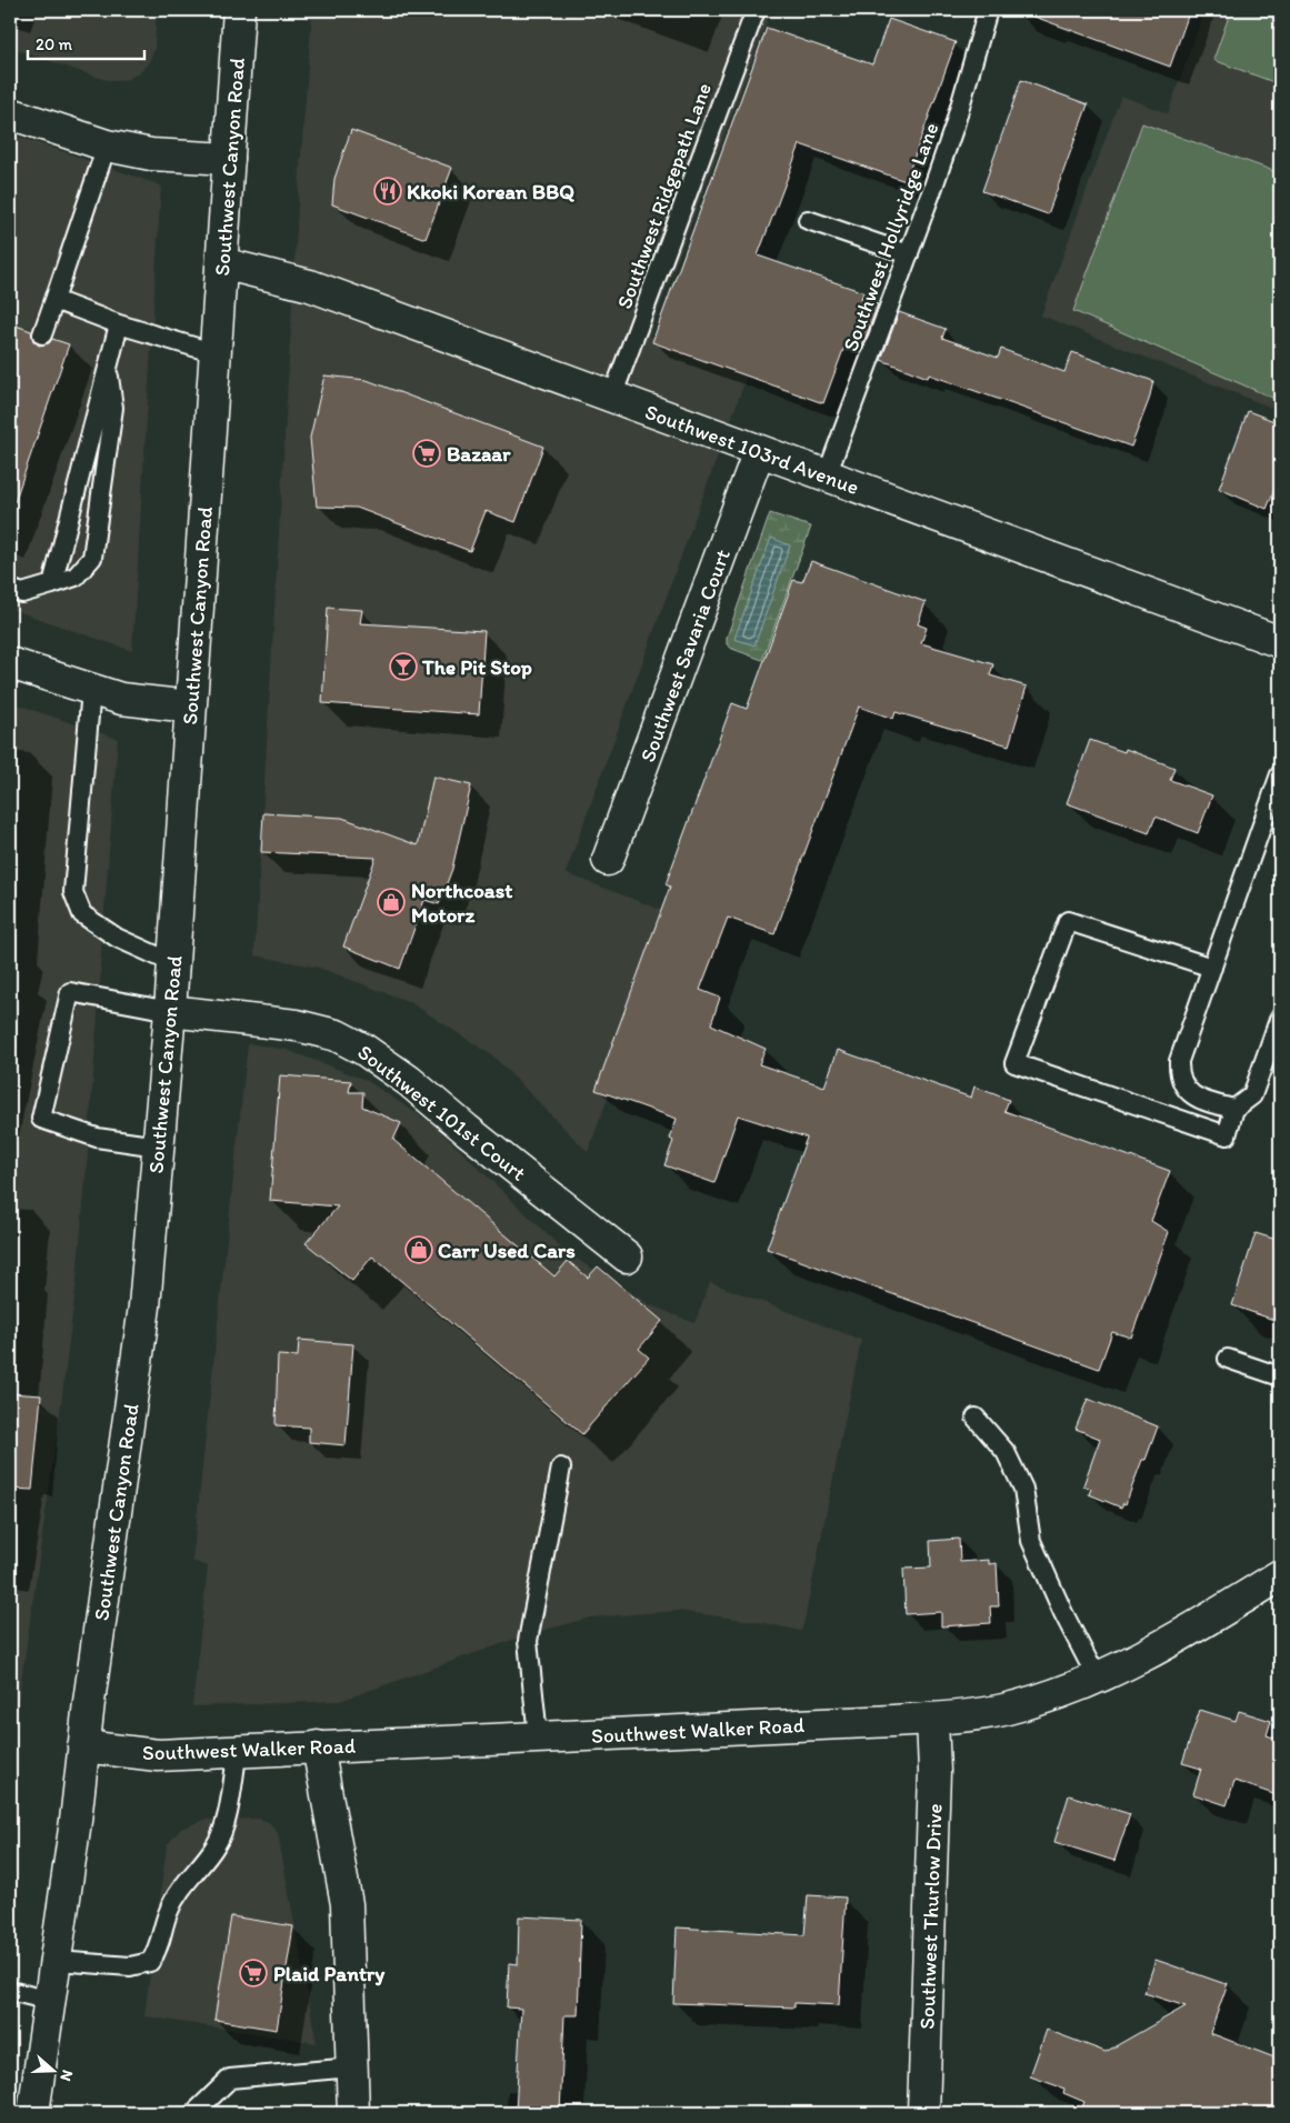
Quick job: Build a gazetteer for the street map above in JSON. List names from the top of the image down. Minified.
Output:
{"streets":{"main road":["Southwest Canyon Road","Southwest 103rd Avenue","Southwest Savaria Court","Southwest 101st Court","Southwest Walker Road","Southwest Thurlow Drive"],"lane":["Southwest Ridgepath Lane","Southwest Hollyridge Lane"]},"crossings":[["Southwest Canyon Road","Southwest 103rd Avenue"],["Southwest Canyon Road","Southwest 101st Court"],["Southwest Canyon Road","Southwest Walker Road"],["Southwest Ridgepath Lane","Southwest 103rd Avenue"],["Southwest Hollyridge Lane","Southwest 103rd Avenue"],["Southwest 103rd Avenue","Southwest Savaria Court"],["Southwest Walker Road","Southwest Thurlow Drive"]],"places":{"restaurant":["Kkoki Korean BBQ"],"supermarket":["Bazaar","Plaid Pantry"],"bar":["The Pit Stop"],"shop":["Northcoast Motorz","Carr Used Cars"]},"scale_bar":"20 m","north":"right"}
